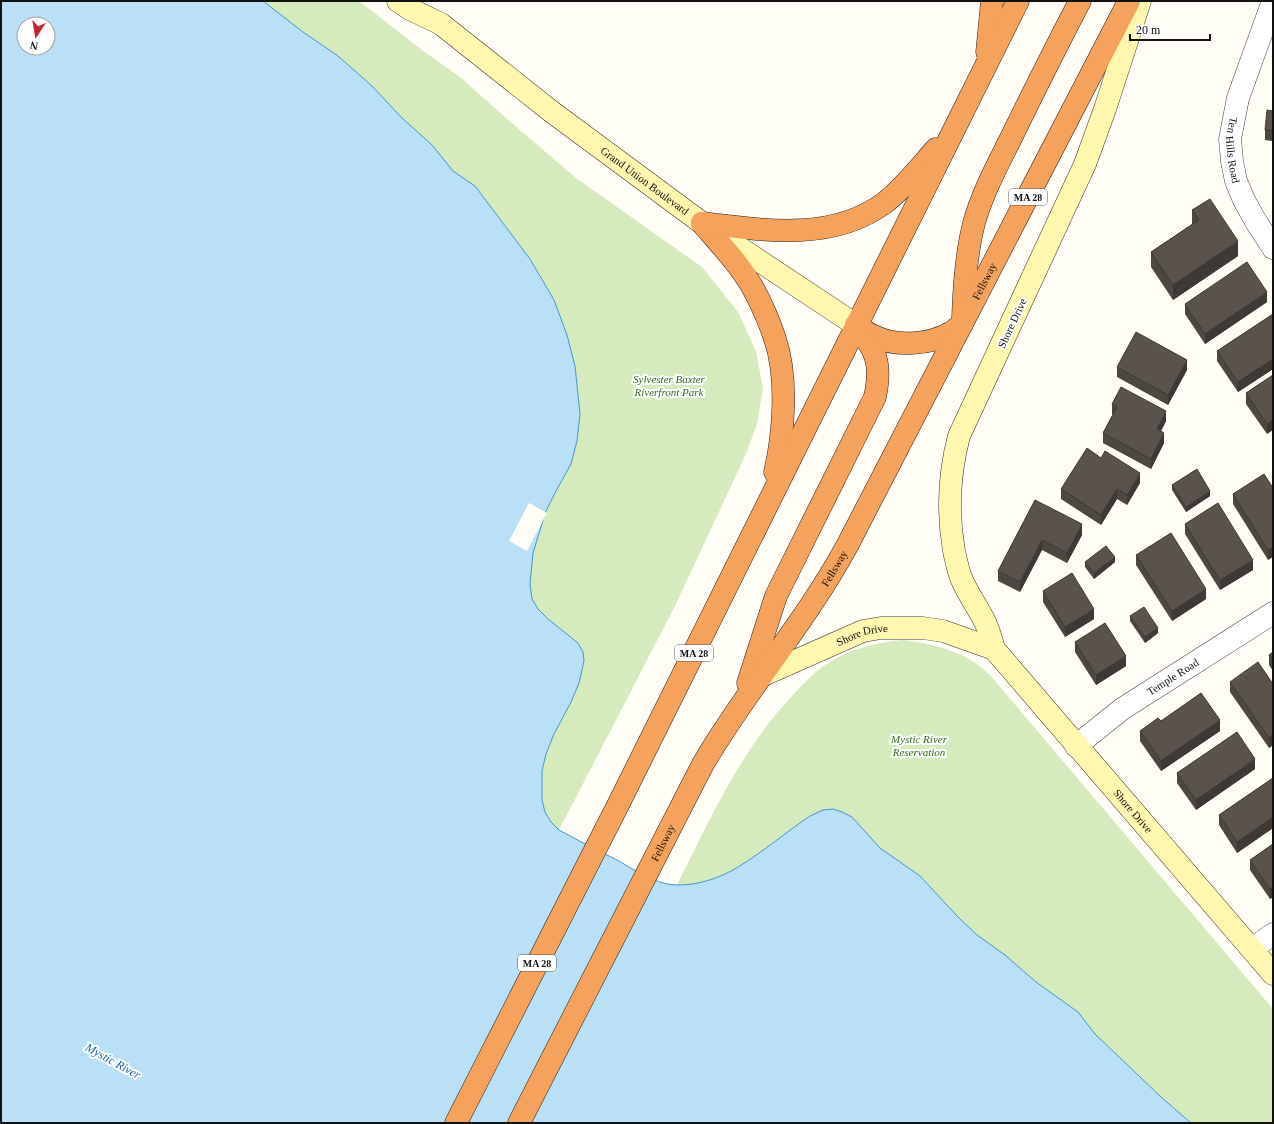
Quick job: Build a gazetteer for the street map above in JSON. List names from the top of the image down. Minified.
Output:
{"streets":{"highway":["MA 28","Fellsway"],"street":["Ten Hills Road","Grand Union Boulevard","Shore Drive","Temple Road"]},"crossings":[["Grand Union Boulevard","MA 28"],["Fellsway","Shore Drive"],["Shore Drive","Temple Road"]],"water":["Mystic River"],"parks":["Sylvester Baxter Riverfront Park","Mystic River Reservation"],"scale_bar":"20 m","north":"bottom"}
